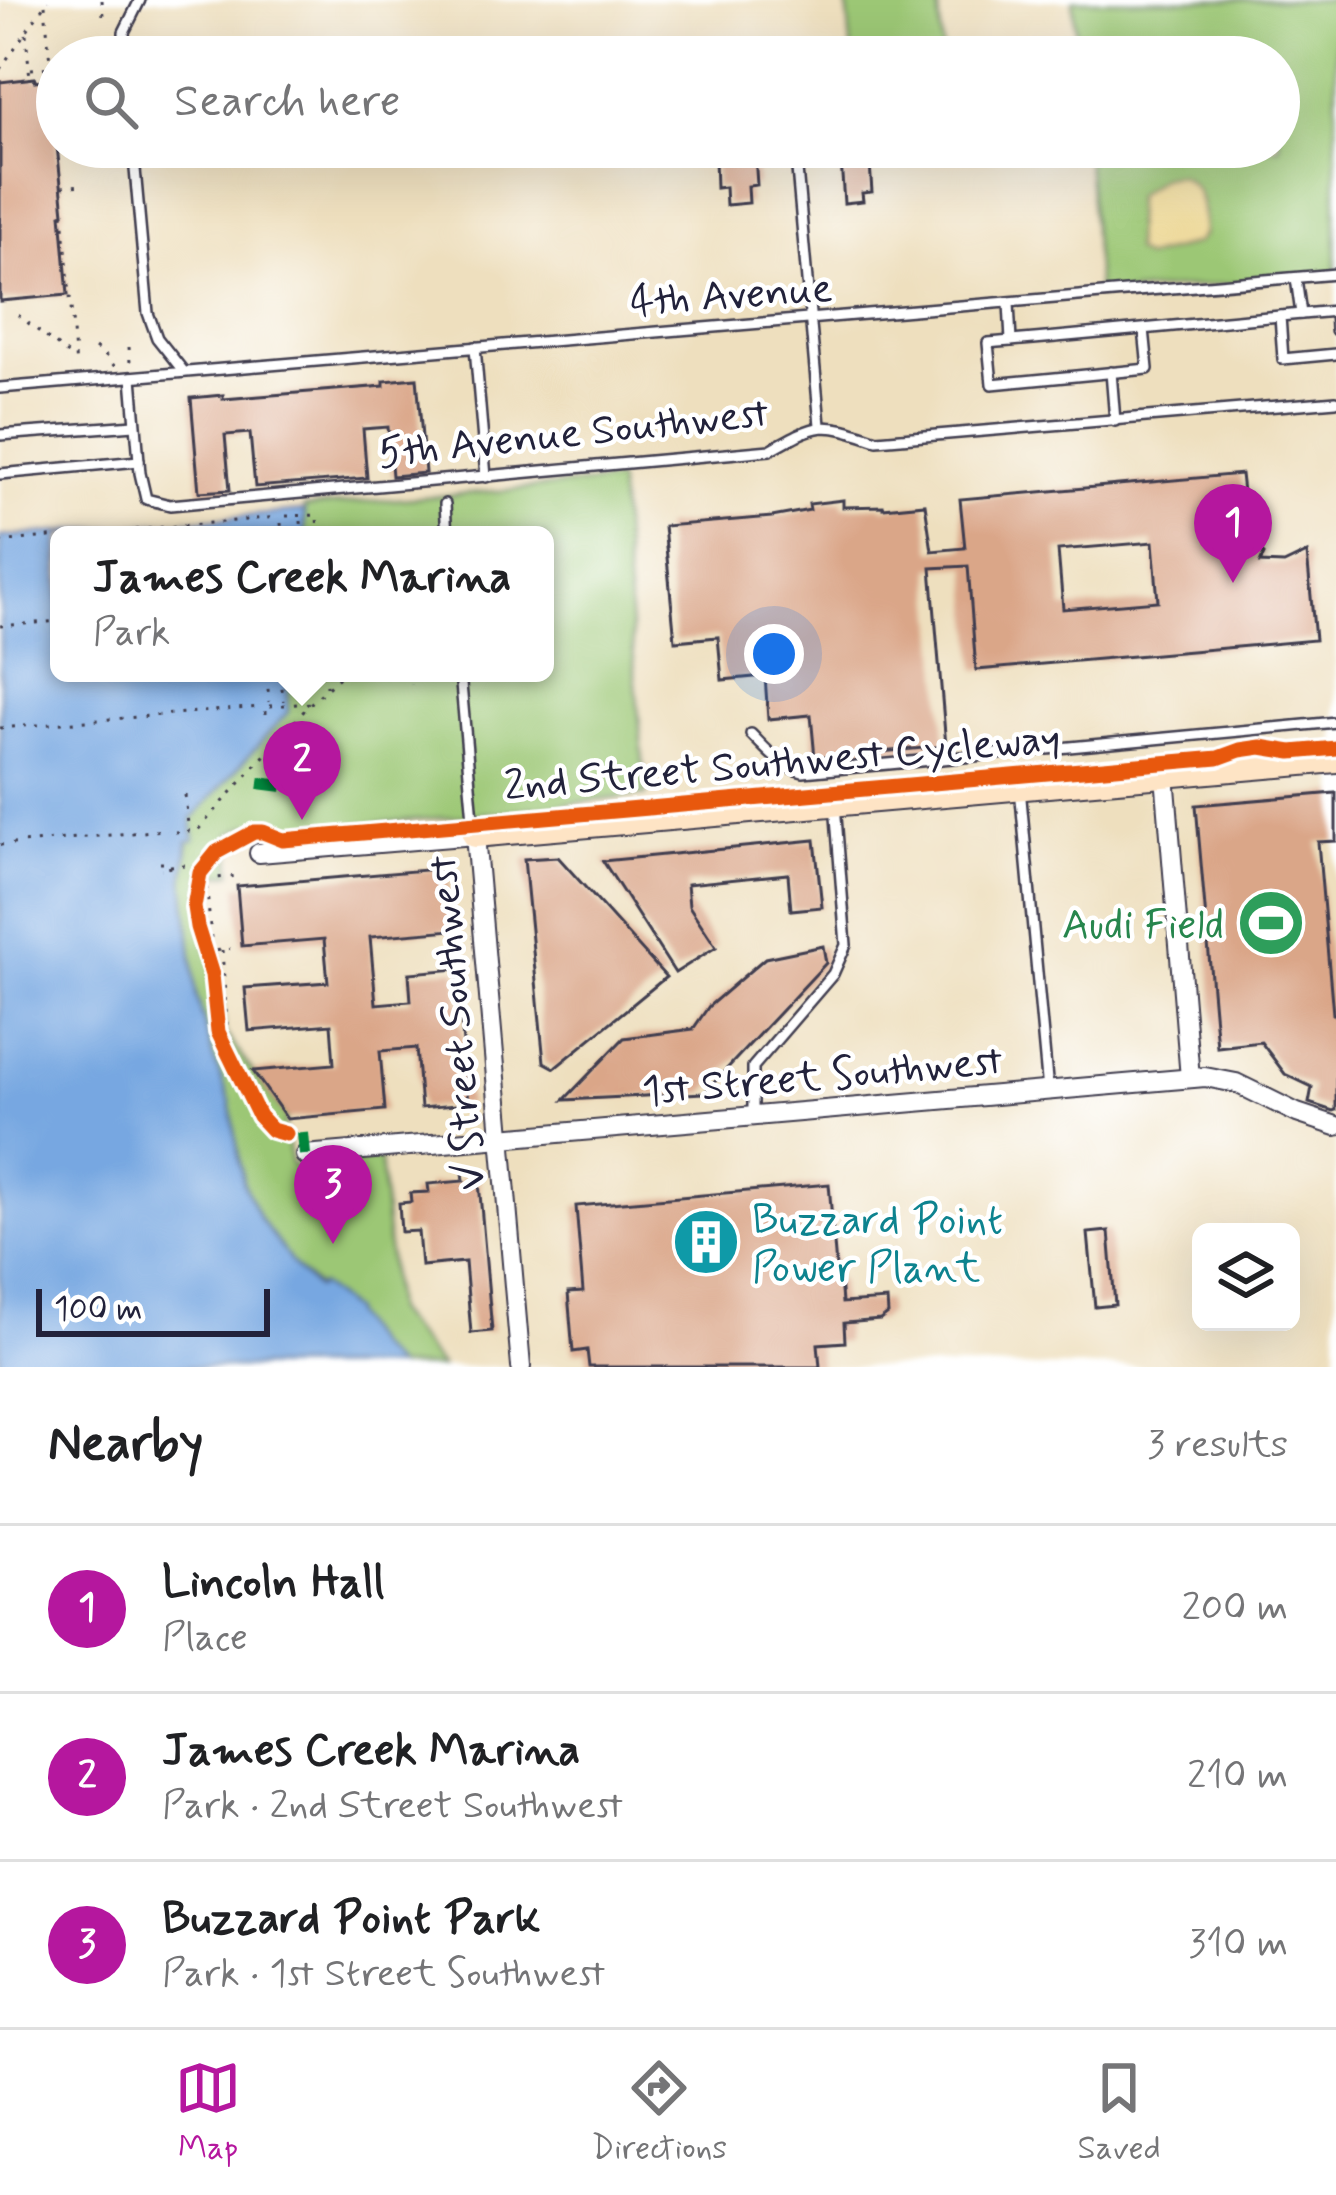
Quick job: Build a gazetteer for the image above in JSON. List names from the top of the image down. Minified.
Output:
{"streets":{"street":["V Street Southwest","1st Street Southwest"],"lane":["4th Avenue","5th Avenue Southwest"],"cycle path":["2nd Street Southwest Cycleway"]},"crossings":[["V Street Southwest","1st Street Southwest"]],"places":{"sports":["Audi Field"],"building":["Buzzard Point Power Plant"]},"scale_bar":"100 m","page":{"search":"Search here","pins":["1","2","3"],"popup":["James Creek Marina","Park"],"scale":"100 m","heading":["Nearby","3 results"],"list":[{"mark":"1","name":"Lincoln Hall","note":"Place","value":"200 m"},{"mark":"2","name":"James Creek Marina","note":"Park · 2nd Street Southwest","value":"210 m"},{"mark":"3","name":"Buzzard Point Park","note":"Park · 1st Street Southwest","value":"310 m"}],"nav":["Map","Directions","Saved"]}}
